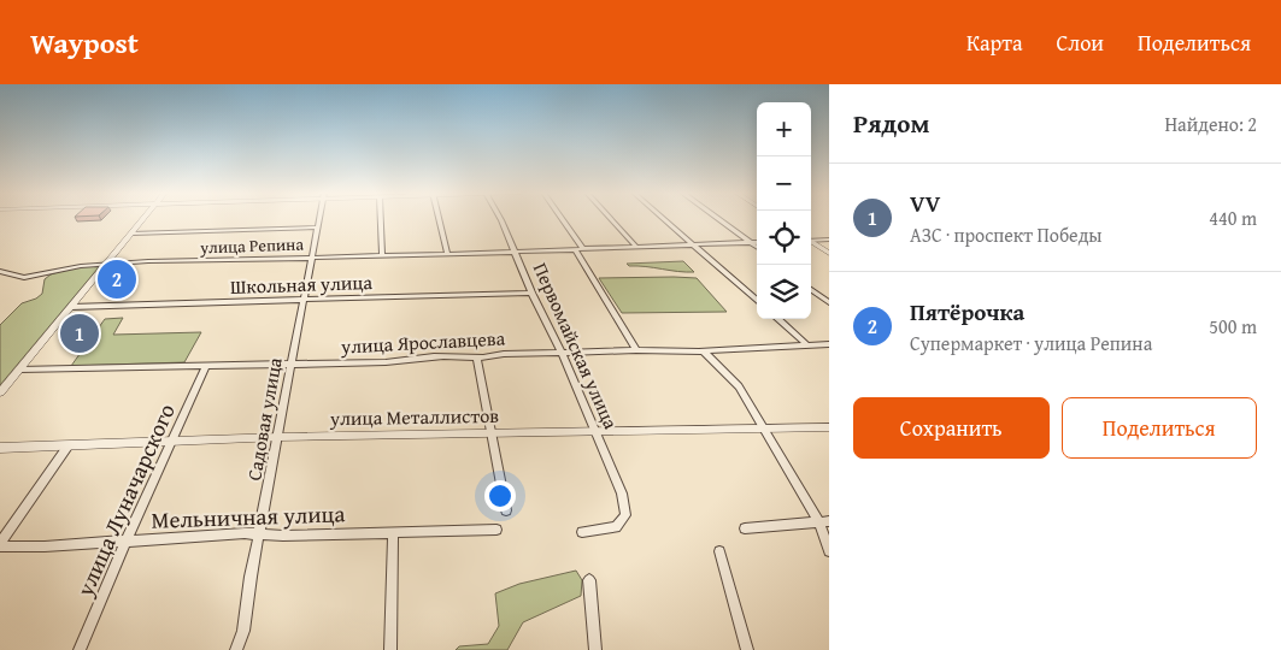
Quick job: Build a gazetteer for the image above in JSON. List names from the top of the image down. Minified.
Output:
{"streets":{"street":["улица Репина","Школьная улица","улица Ярославцева","Первомайская улица","улица Металлистов","Садовая улица","улица Луначарского","Мельничная улица"]},"crossings":[["улица Репина","Первомайская улица"],["улица Репина","Садовая улица"],["Школьная улица","Первомайская улица"],["Школьная улица","Садовая улица"],["улица Ярославцева","Первомайская улица"],["улица Ярославцева","Садовая улица"],["улица Ярославцева","улица Луначарского"],["Первомайская улица","улица Металлистов"],["улица Металлистов","Садовая улица"],["улица Металлистов","улица Луначарского"],["Садовая улица","Мельничная улица"],["улица Луначарского","Мельничная улица"]],"page":{"header":"Waypost","nav":["Карта","Слои","Поделиться"],"heading":["Рядом","Найдено: 2"],"map_buttons":["+","−"],"list":[{"mark":"1","name":"VV","note":"АЗС · проспект Победы","value":"440 m"},{"mark":"2","name":"Пятёрочка","note":"Супермаркет · улица Репина","value":"500 m"}],"pins":["2","1"],"buttons":["Сохранить","Поделиться"]}}
